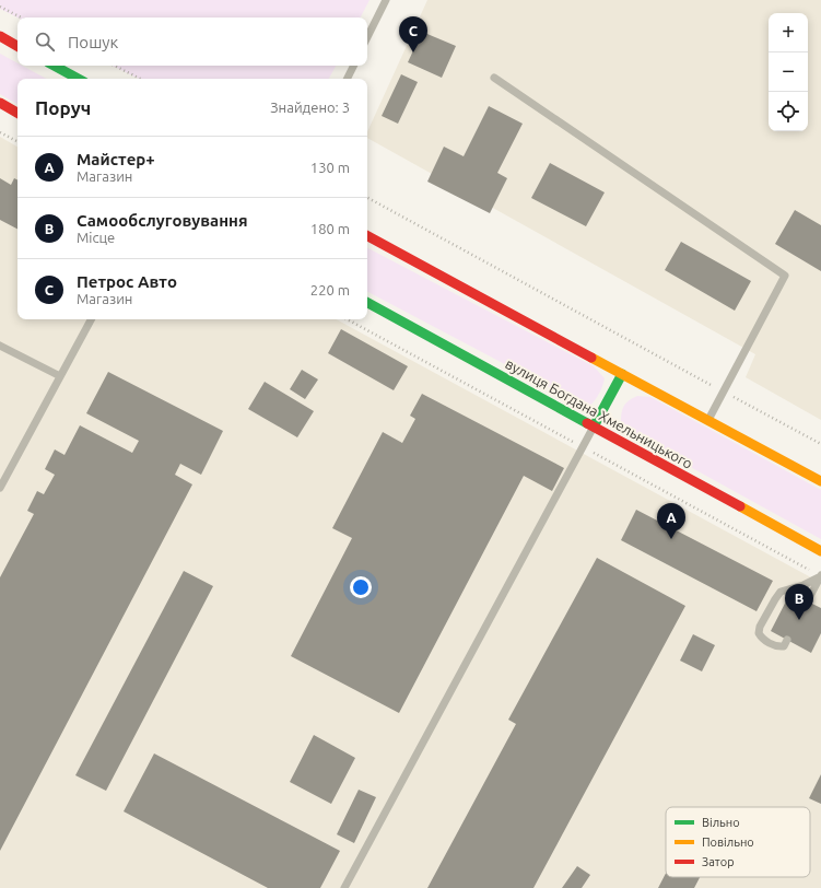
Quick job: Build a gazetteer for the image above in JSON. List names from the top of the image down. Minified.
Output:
{"streets":{"street":["вулиця Богдана Хмельницького"]},"legend":["Вільно","Повільно","Затор"],"page":{"map_buttons":["+","−"],"pins":["C","A","B"],"search":"Пошук","heading":["Поруч","Знайдено: 3"],"list":[{"mark":"A","name":"Майстер+","note":"Магазин","value":"130 m"},{"mark":"B","name":"Самообслуговування","note":"Місце","value":"180 m"},{"mark":"C","name":"Петрос Авто","note":"Магазин","value":"220 m"}]}}
